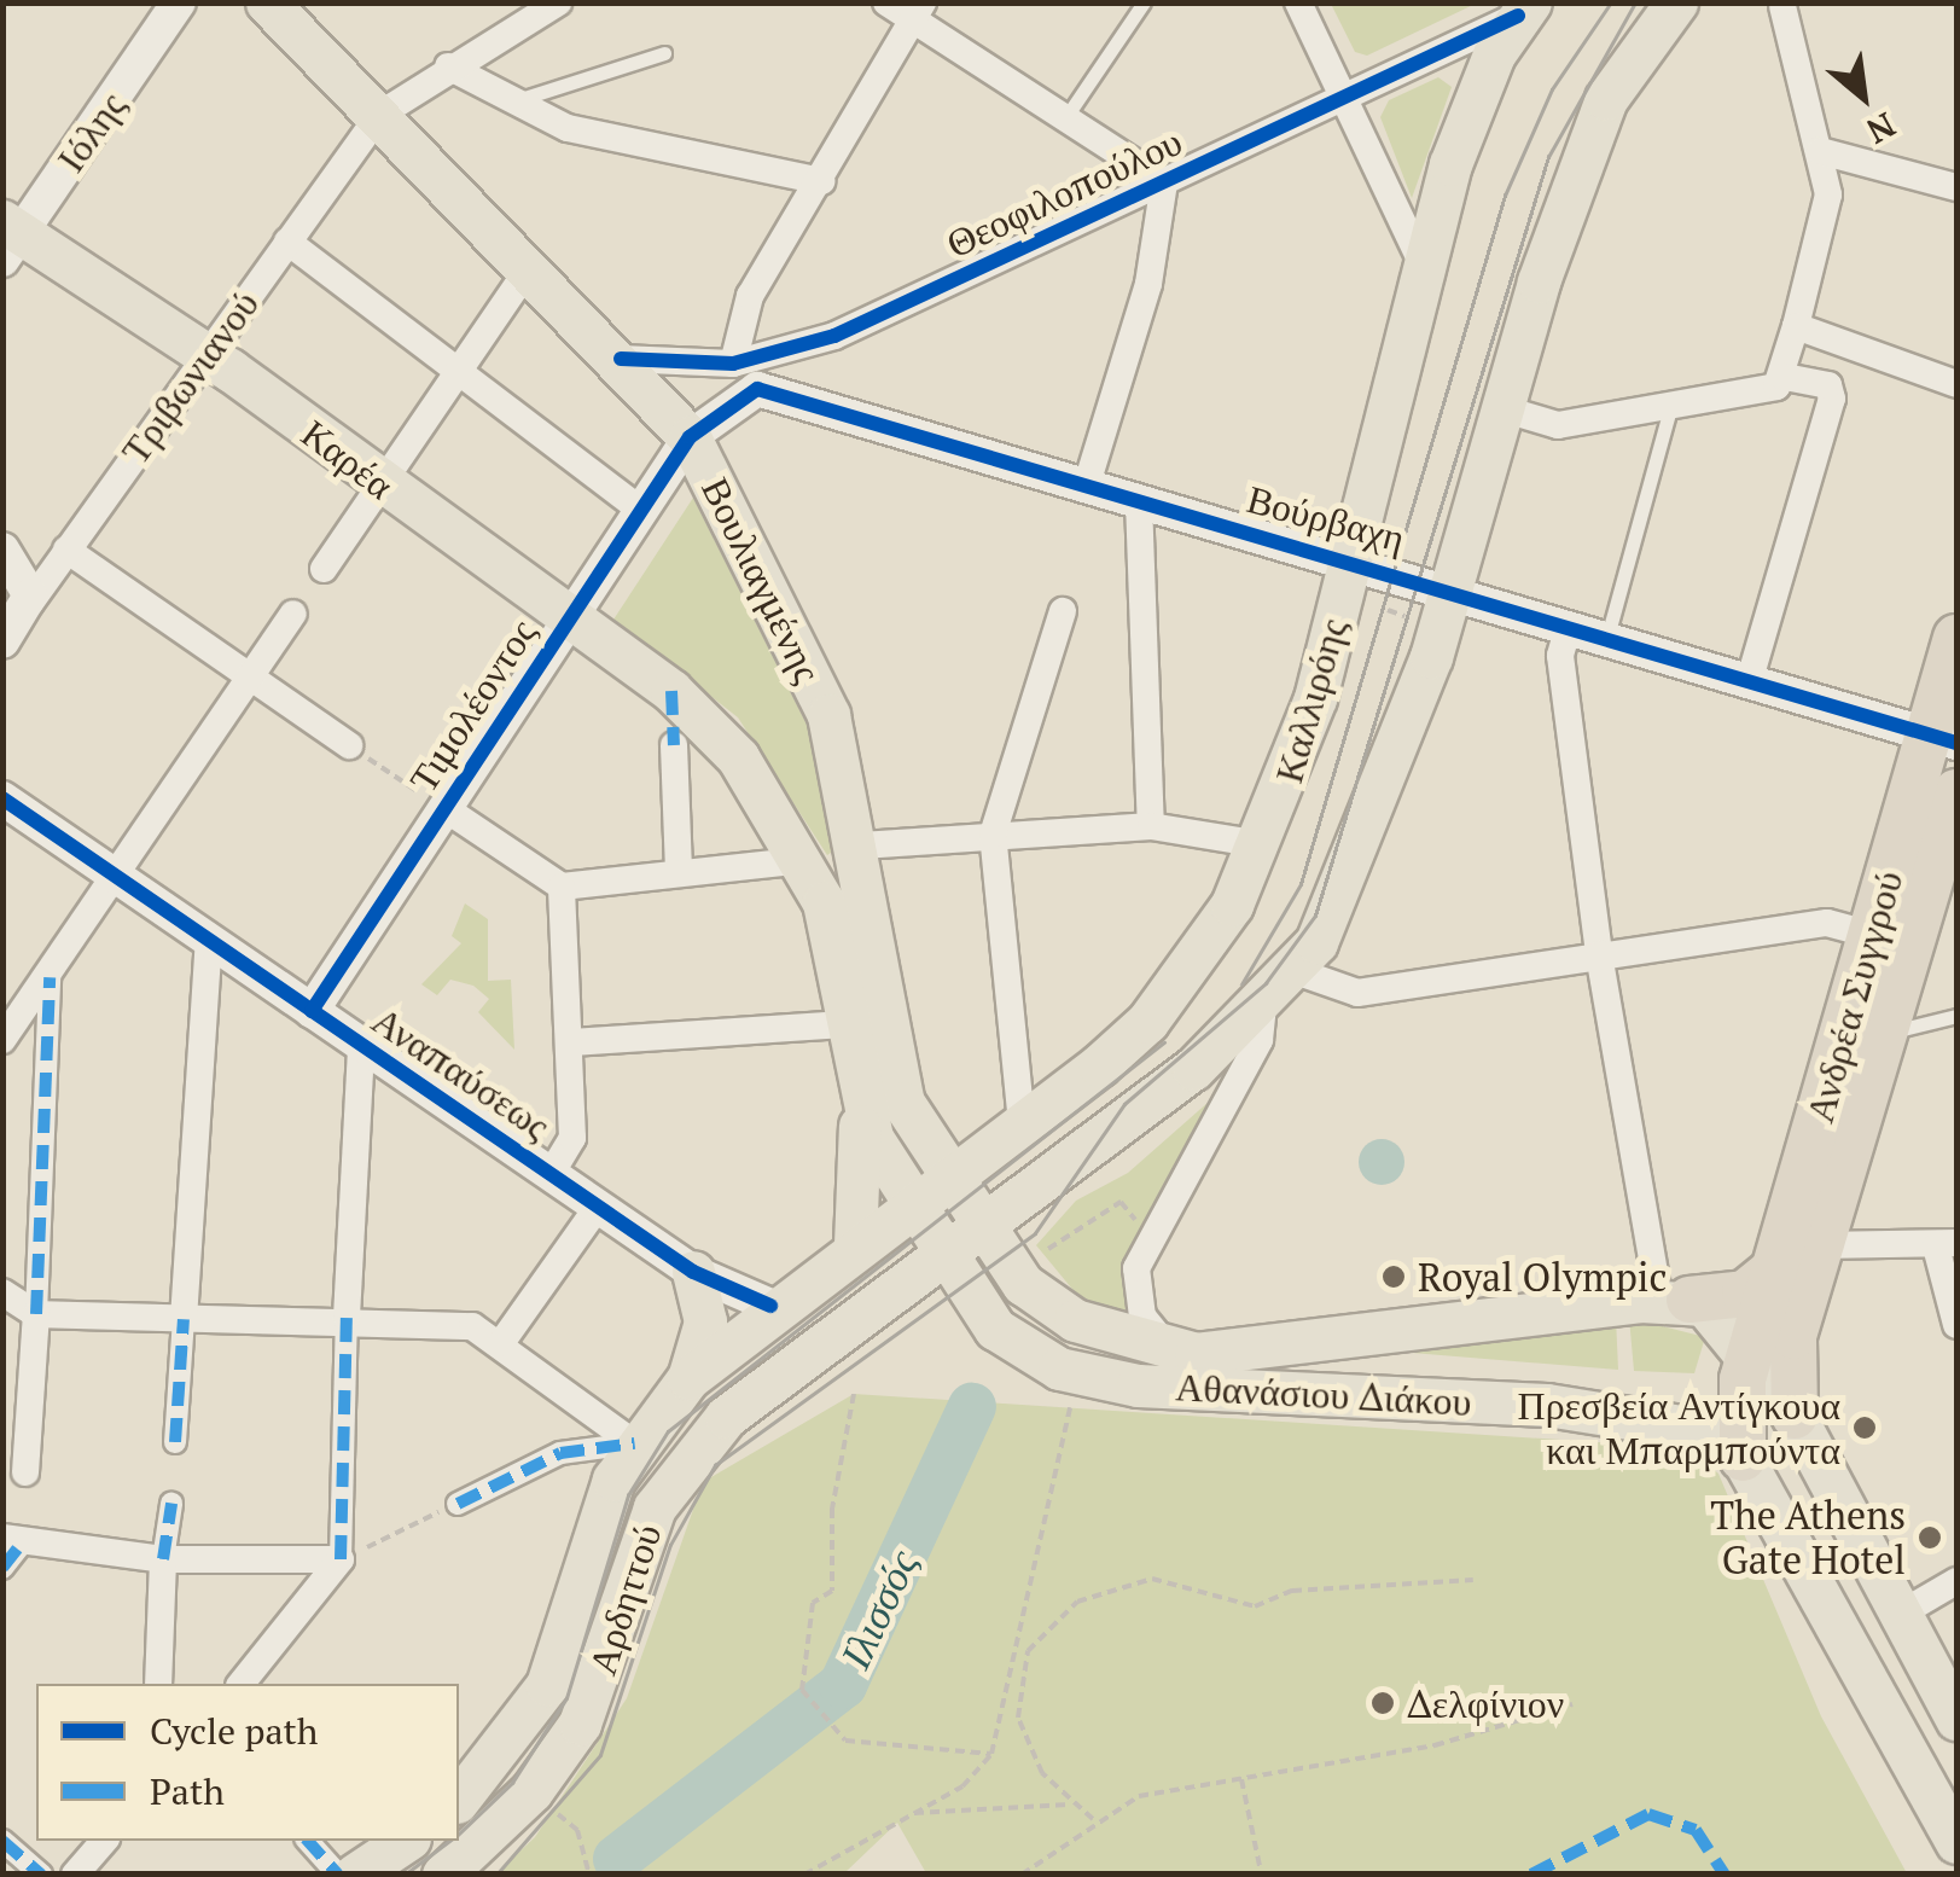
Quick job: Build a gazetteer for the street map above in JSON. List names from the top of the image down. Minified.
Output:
{"streets":{"highway":["Ανδρέα Συγγρού"],"main road":["Καρέα","Βουλιαγμένης","Καλλιρόης","Αθανάσιου Διάκου","Αρδηττού"],"street":["Ιόλης","Θεοφιλοπούλου","Τριβωνιανού","Βούρβαχη","Τιμολέοντος","Αναπαύσεως"]},"crossings":[["Ιόλης","Καρέα"],["Θεοφιλοπούλου","Βουλιαγμένης"],["Θεοφιλοπούλου","Καλλιρόης"],["Τριβωνιανού","Καρέα"],["Τριβωνιανού","Βουλιαγμένης"],["Καρέα","Τιμολέοντος"],["Βούρβαχη","Βουλιαγμένης"],["Βούρβαχη","Καλλιρόης"],["Βούρβαχη","Τιμολέοντος"],["Βούρβαχη","Ανδρέα Συγγρού"],["Βουλιαγμένης","Καλλιρόης"],["Βουλιαγμένης","Τιμολέοντος"],["Βουλιαγμένης","Αθανάσιου Διάκου"],["Καλλιρόης","Αρδηττού"],["Τιμολέοντος","Αναπαύσεως"],["Ανδρέα Συγγρού","Αθανάσιου Διάκου"],["Αναπαύσεως","Αρδηττού"],["Αθανάσιου Διάκου","Αρδηττού"]],"water":["Ιλισσός"],"places":["Royal Olympic","Πρεσβεία Αντίγκουα και Μπαρμπούντα","The Athens Gate Hotel","Δελφίνιον"],"legend":["Cycle path","Path"],"north":"bottom right"}
